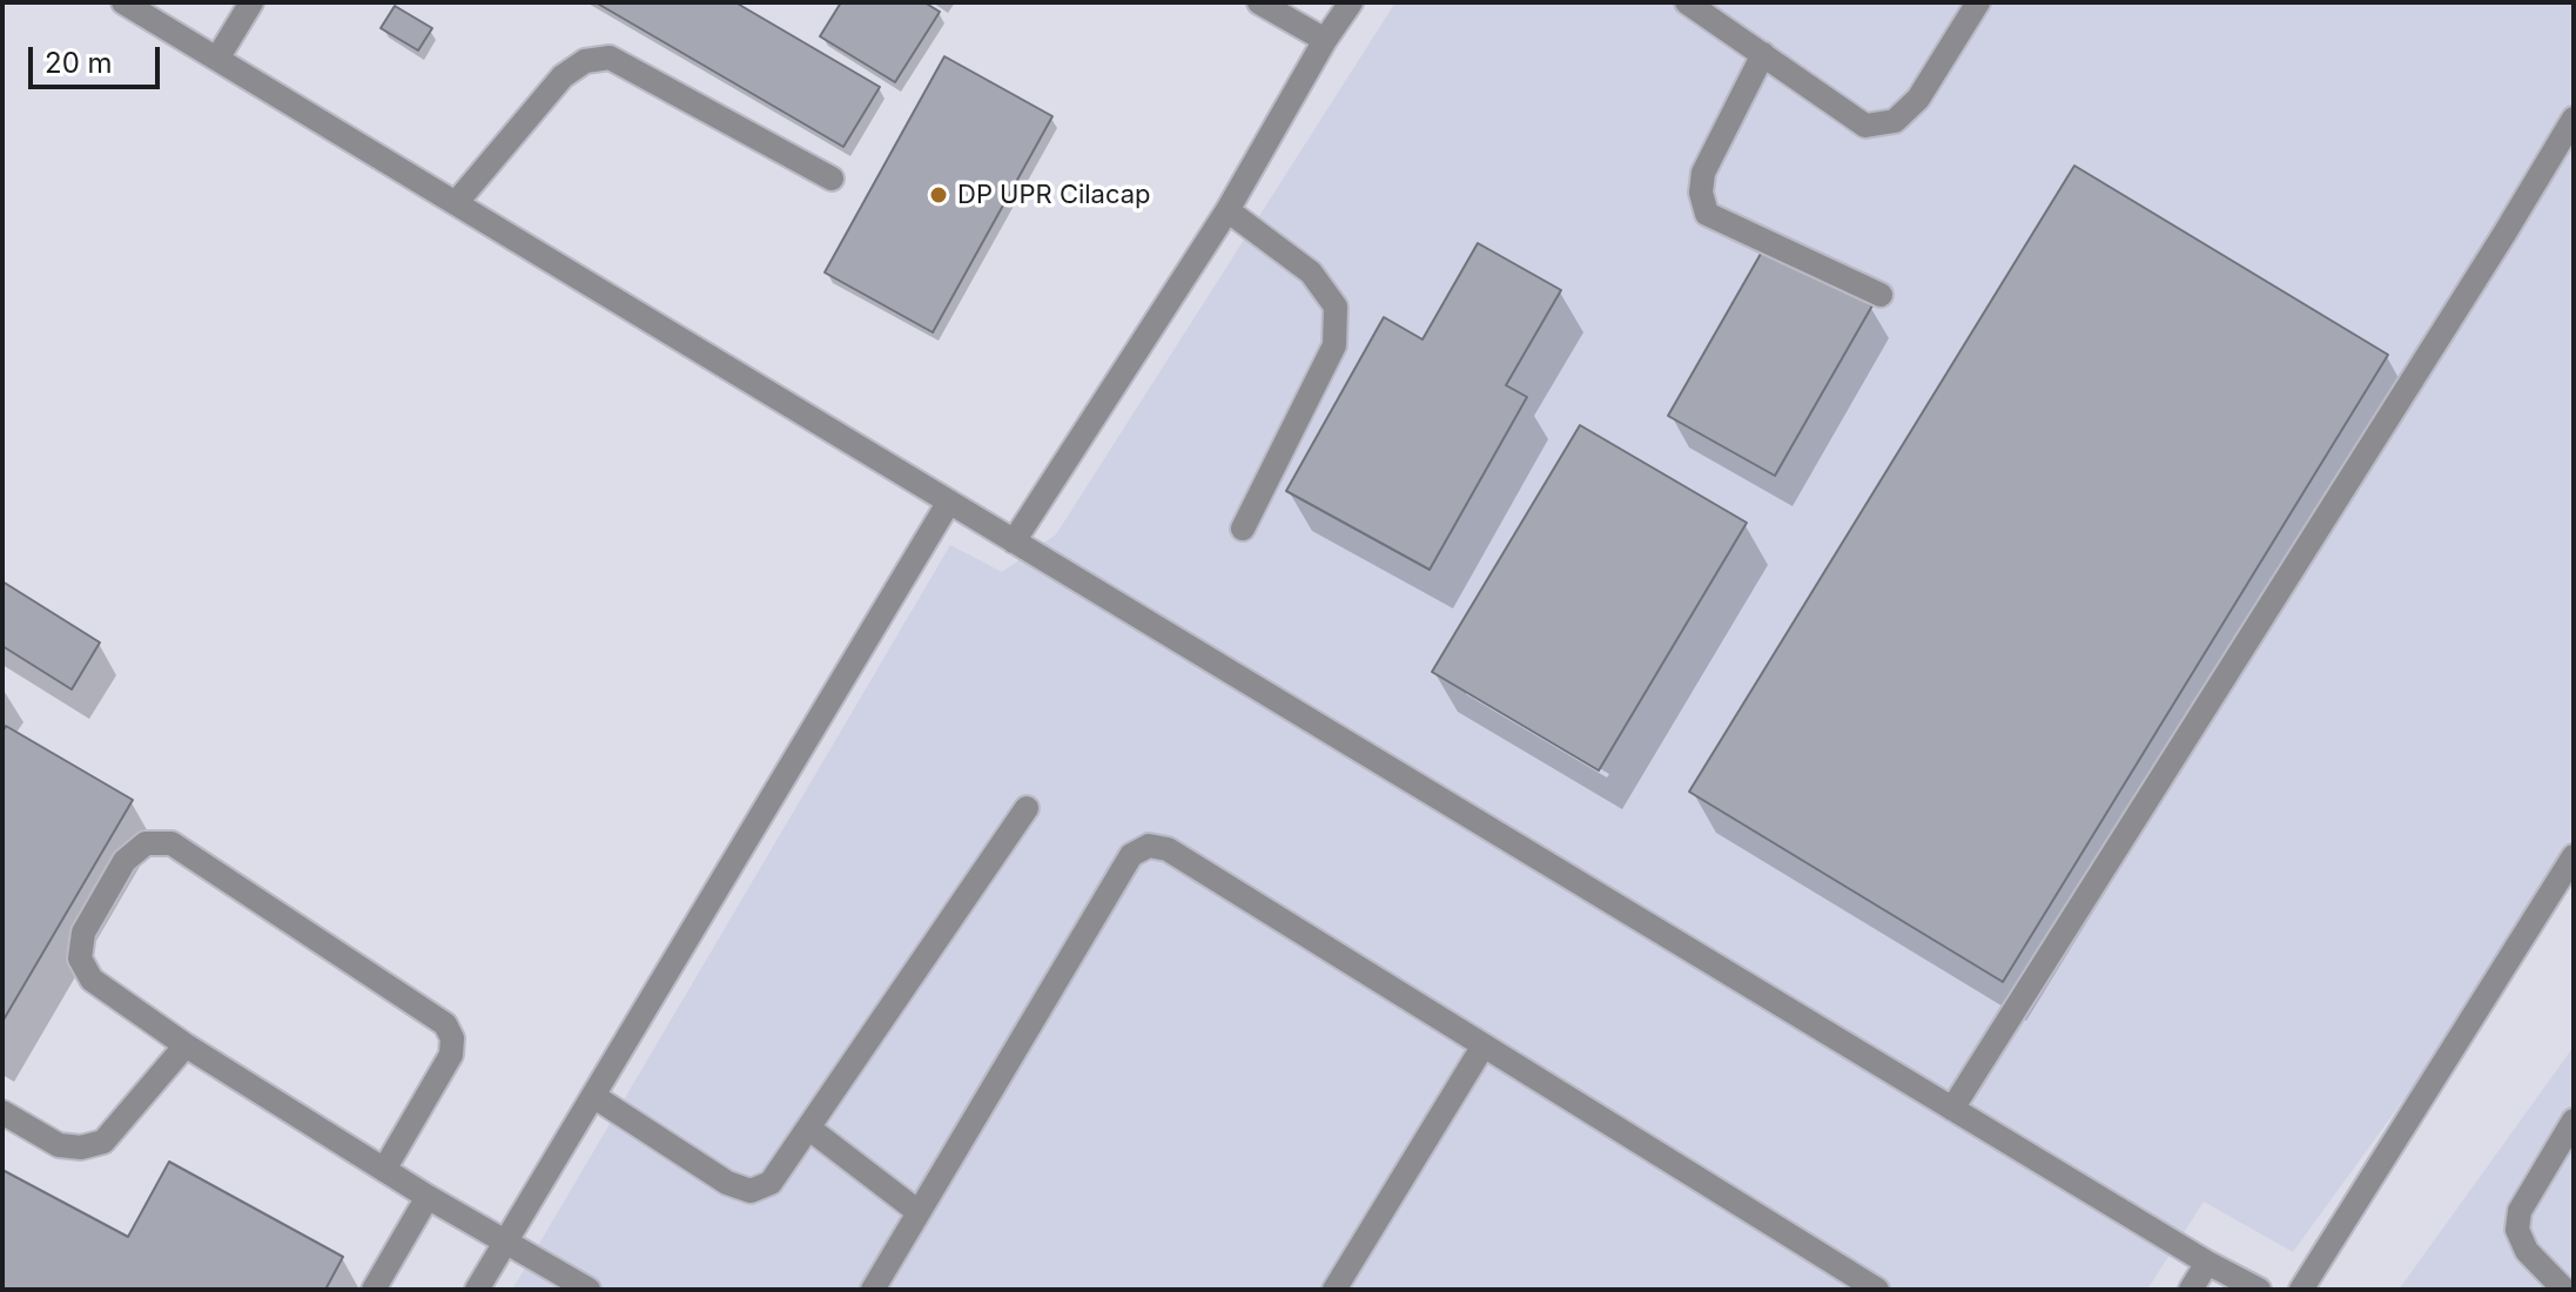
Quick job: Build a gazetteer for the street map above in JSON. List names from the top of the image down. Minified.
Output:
{"places":["DP UPR Cilacap"],"scale_bar":"20 m"}
